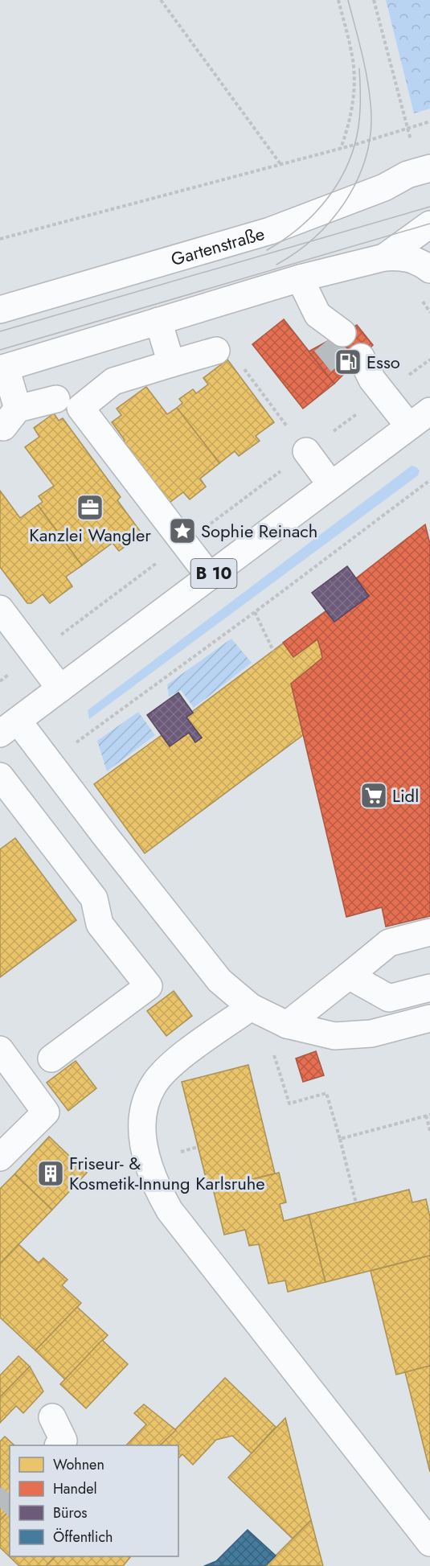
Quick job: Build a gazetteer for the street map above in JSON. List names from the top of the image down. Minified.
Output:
{"streets":{"street":["Gartenstraße","B 10"]},"places":{"fuel station":["Esso"],"office":["Kanzlei Wangler"],"place":["Sophie Reinach"],"supermarket":["Lidl"],"building":["Friseur- & Kosmetik-Innung Karlsruhe"]},"legend":["Wohnen","Handel","Büros","Öffentlich"]}
